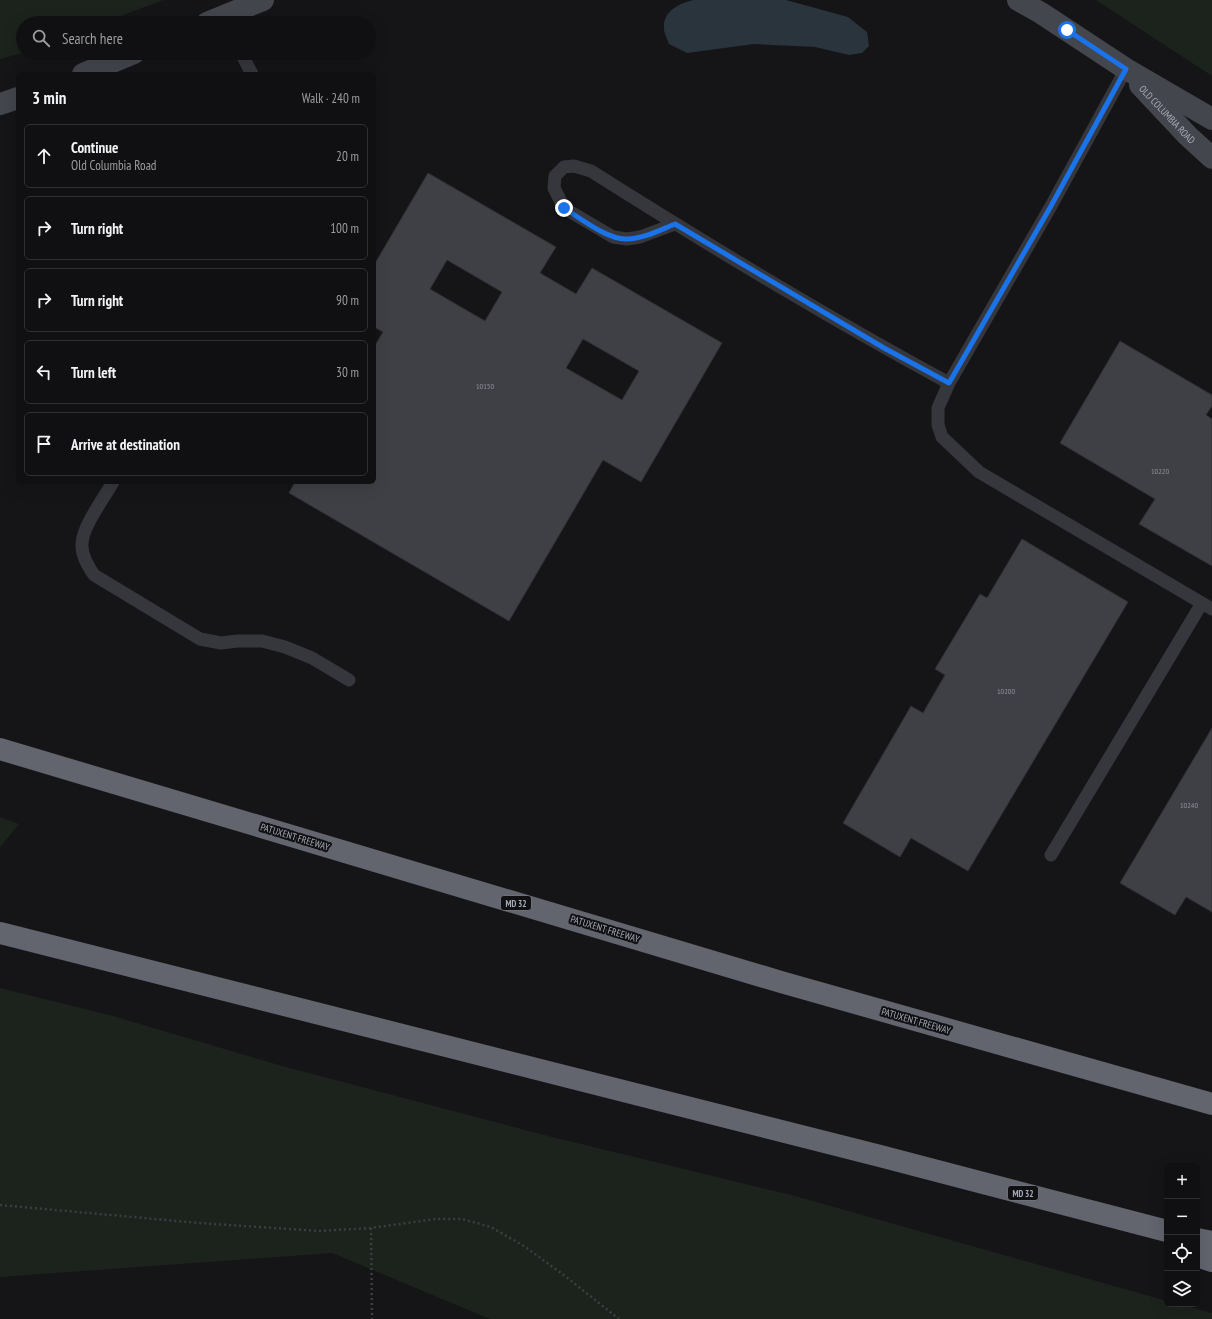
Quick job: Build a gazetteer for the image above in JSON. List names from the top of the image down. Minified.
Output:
{"streets":{"highway":["PATUXENT FREEWAY","MD 32"],"street":["OLD COLUMBIA ROAD"]},"house_numbers":["10150","10220","10200","10240"],"page":{"search":"Search here","heading":["3 min","Walk · 240 m"],"list":[["Continue","Old Columbia Road","20 m"],["Turn right","100 m"],["Turn right","90 m"],["Turn left","30 m"],"Arrive at destination"],"map_buttons":["+","−"]}}
